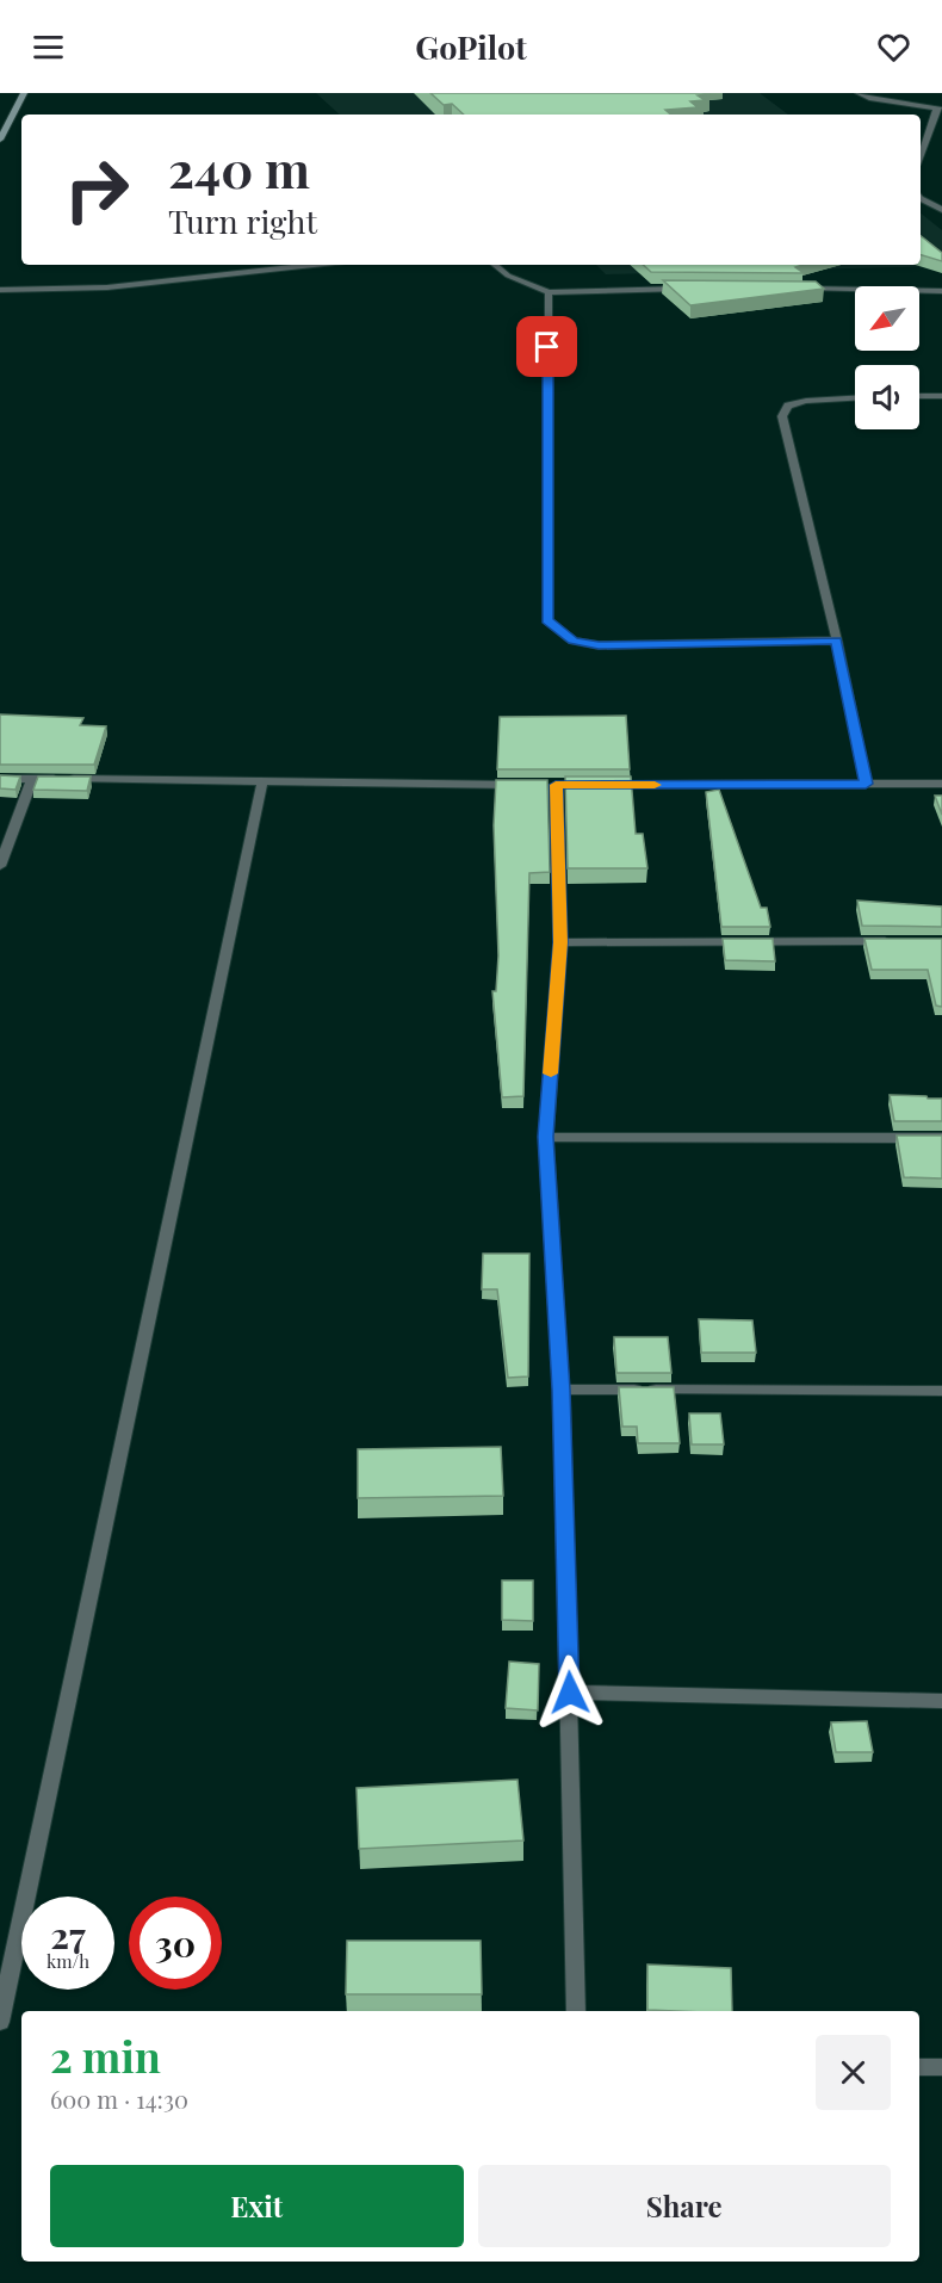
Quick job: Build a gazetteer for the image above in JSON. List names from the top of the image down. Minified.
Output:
{"north":"bottom left","page":{"header":"GoPilot","turn":["240 m","Turn right"],"speed":"27 km/h","limit":"30","heading":["2 min","600 m · 14:30"],"buttons":["Exit","Share"]}}
